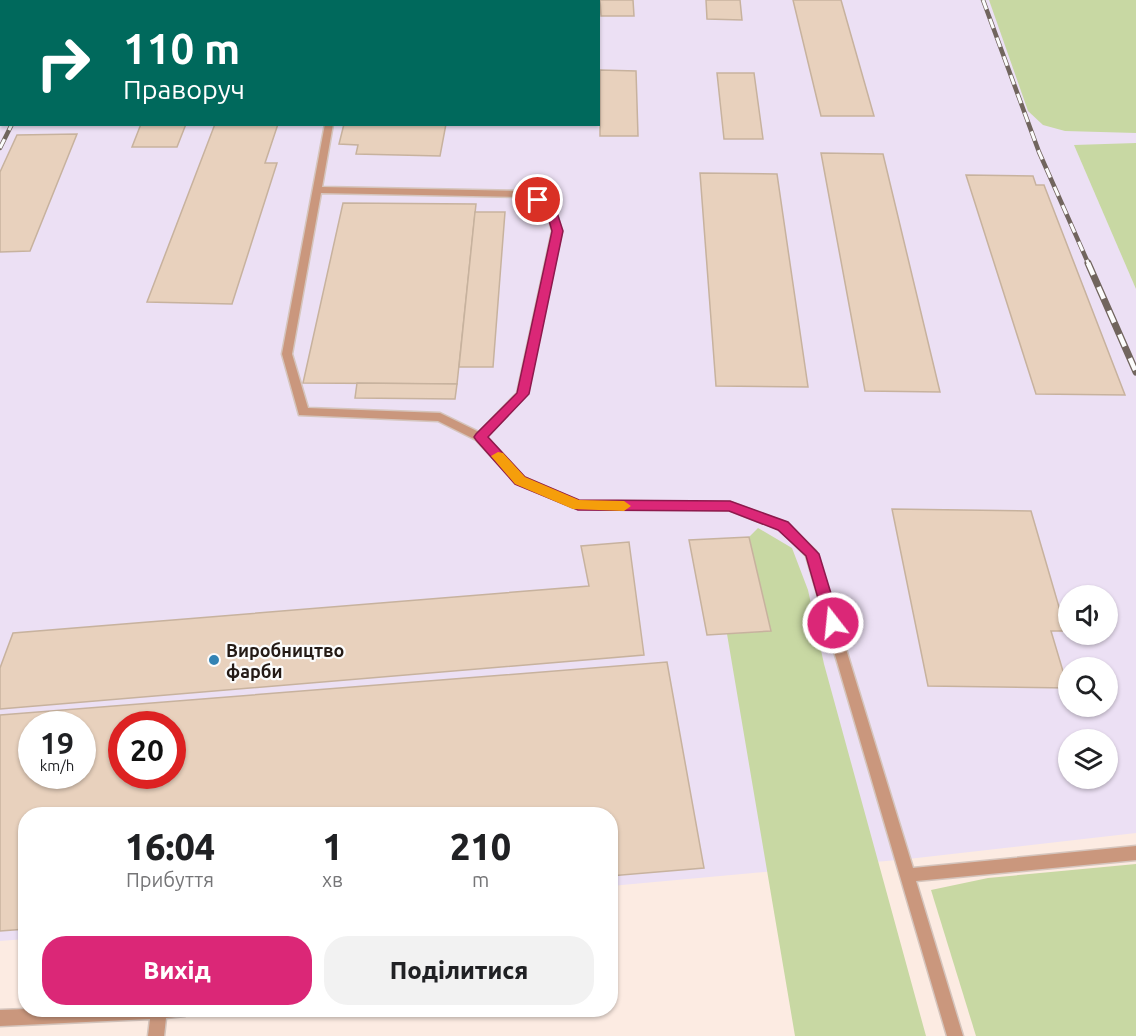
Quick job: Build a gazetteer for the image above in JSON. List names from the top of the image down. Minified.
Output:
{"places":["Виробництво фарби"],"page":{"turn":["110 m","Праворуч"],"speed":"19 km/h","limit":"20","eta":["16:04","Прибуття","1","хв","210","m"],"buttons":["Вихід","Поділитися"]}}
